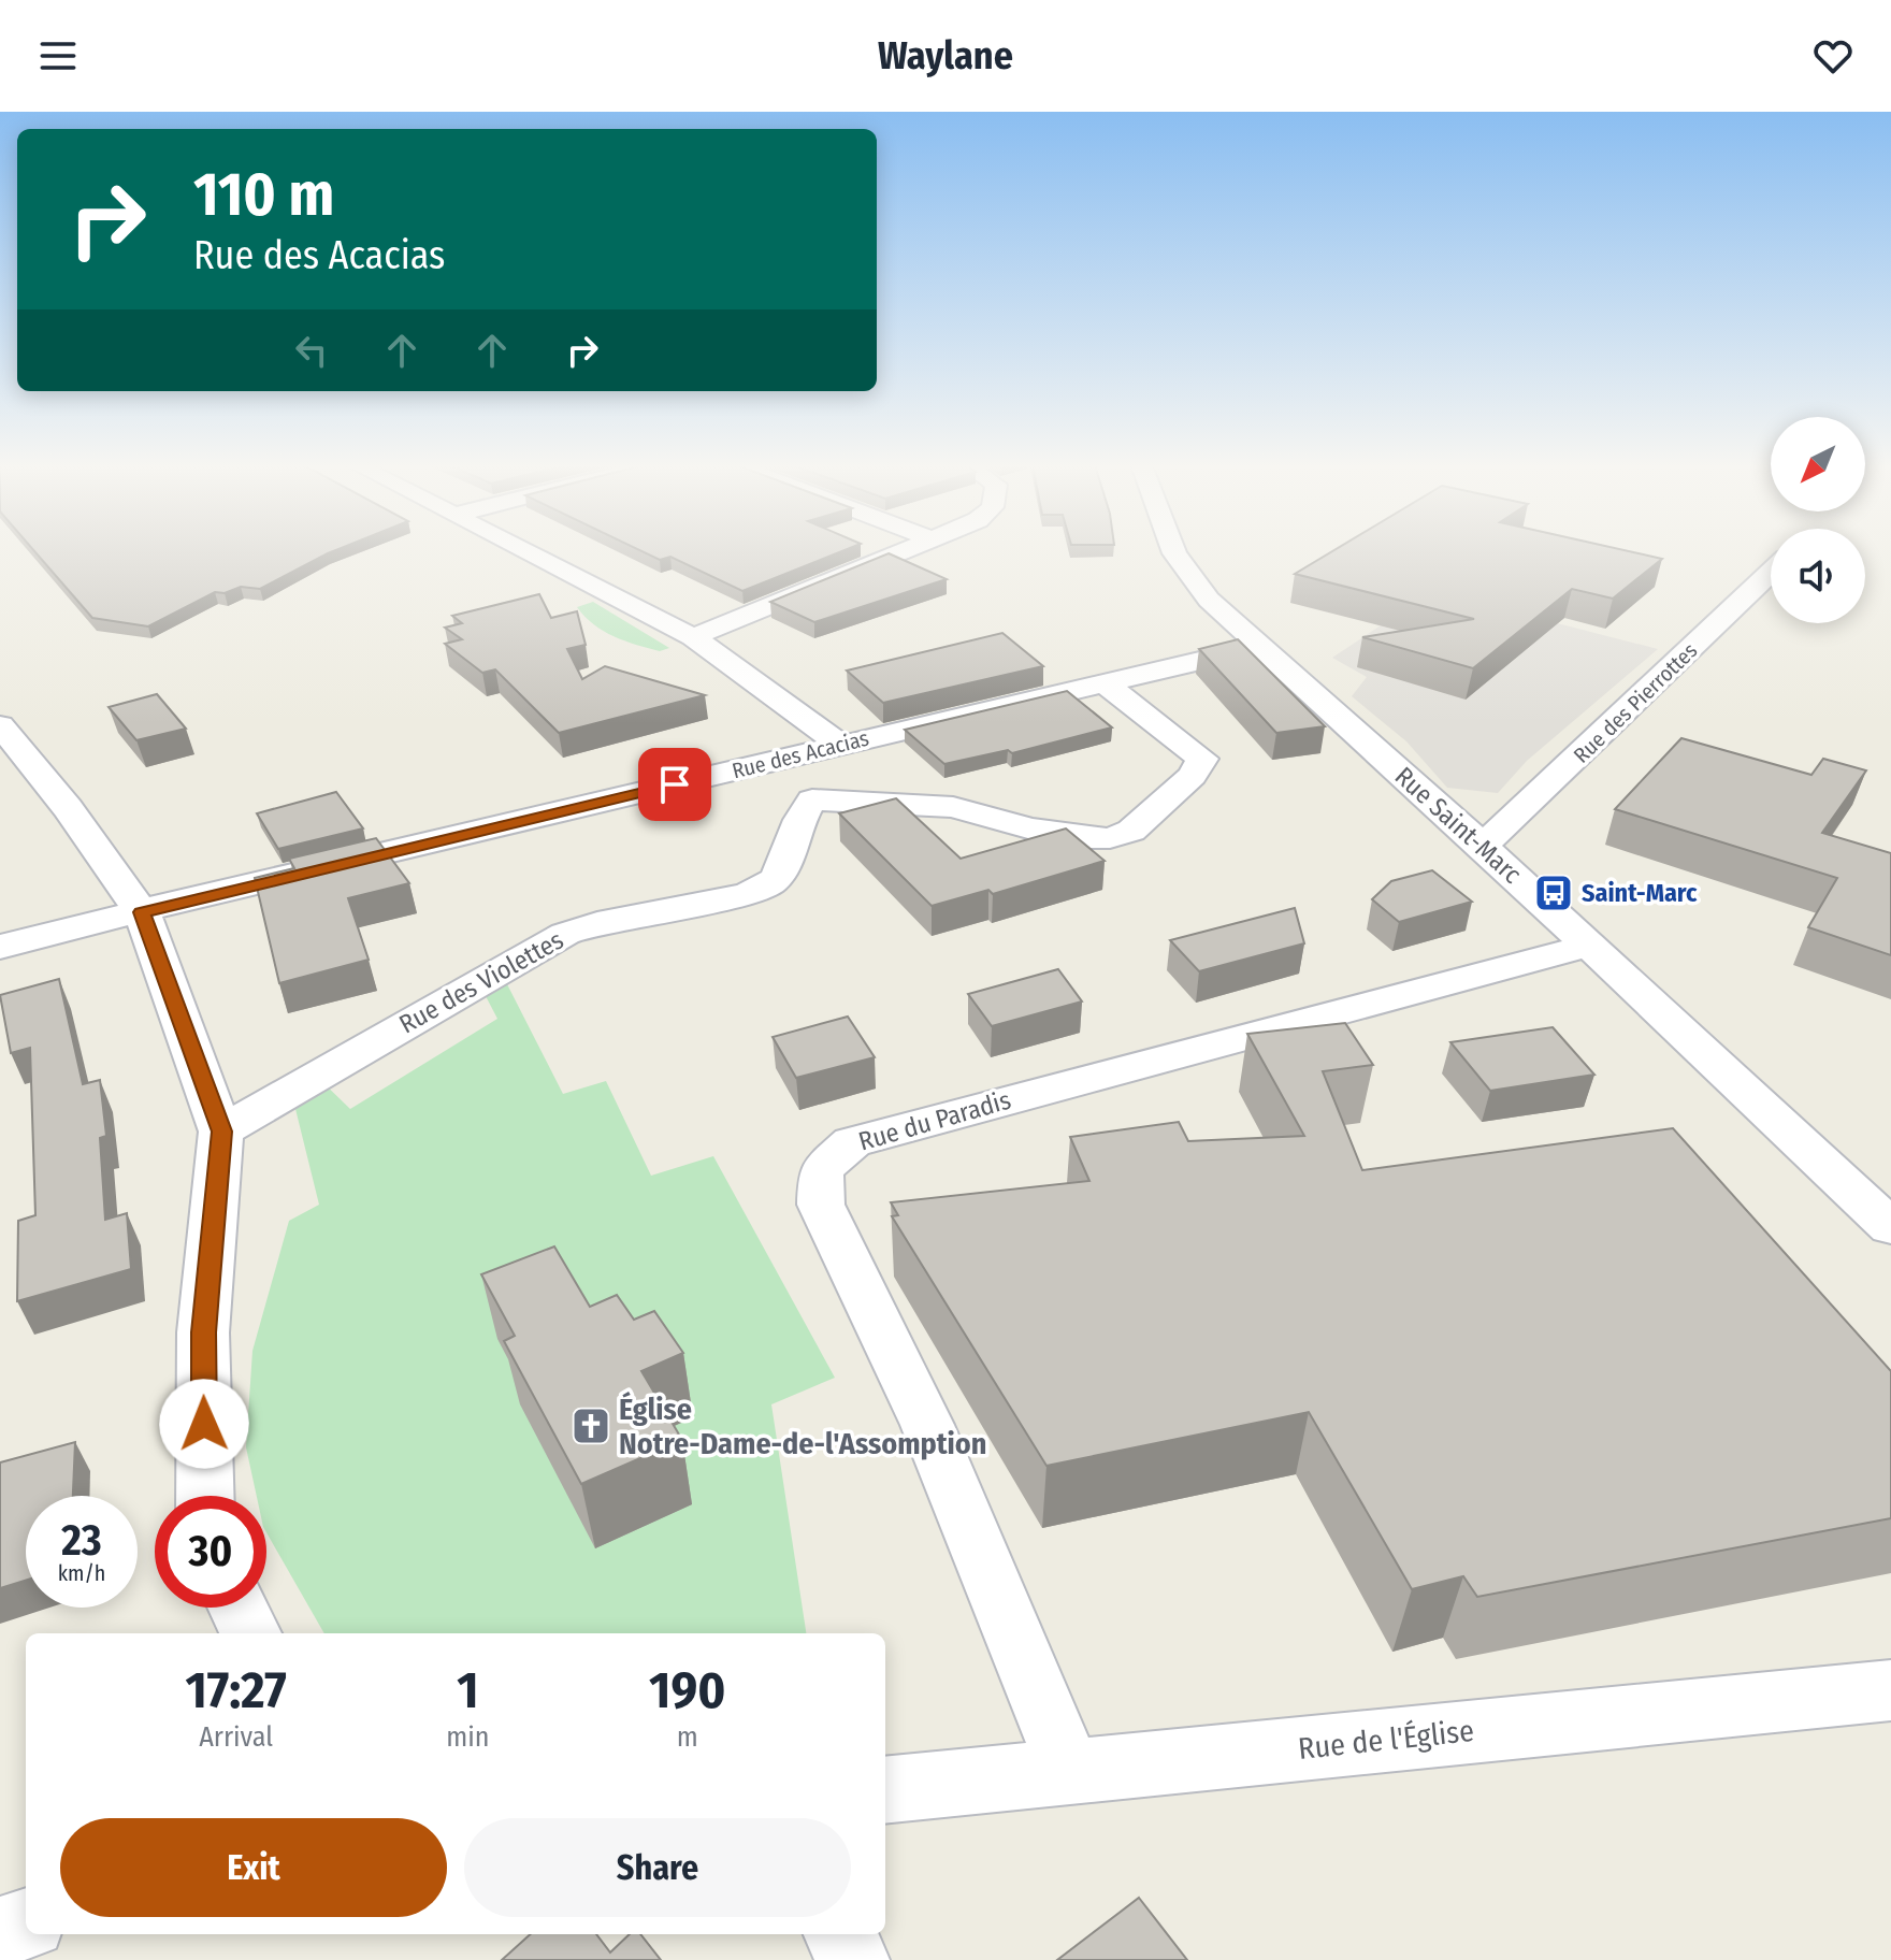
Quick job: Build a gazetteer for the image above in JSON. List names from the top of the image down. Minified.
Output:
{"streets":{"street":["Rue des Pierrottes","Rue des Acacias","Rue Saint-Marc","Rue des Violettes","Rue du Paradis","Rue de l'Église"]},"crossings":[["Rue des Pierrottes","Rue Saint-Marc"],["Rue des Acacias","Rue Saint-Marc"],["Rue Saint-Marc","Rue du Paradis"],["Rue du Paradis","Rue de l'Église"]],"places":{"bus stop":["Saint-Marc"],"church":["Église Notre-Dame-de-l'Assomption"]},"north":"bottom left","page":{"header":"Waylane","turn":["110 m","Rue des Acacias"],"speed":"23 km/h","limit":"30","eta":["17:27","Arrival","1","min","190","m"],"buttons":["Exit","Share"]}}
